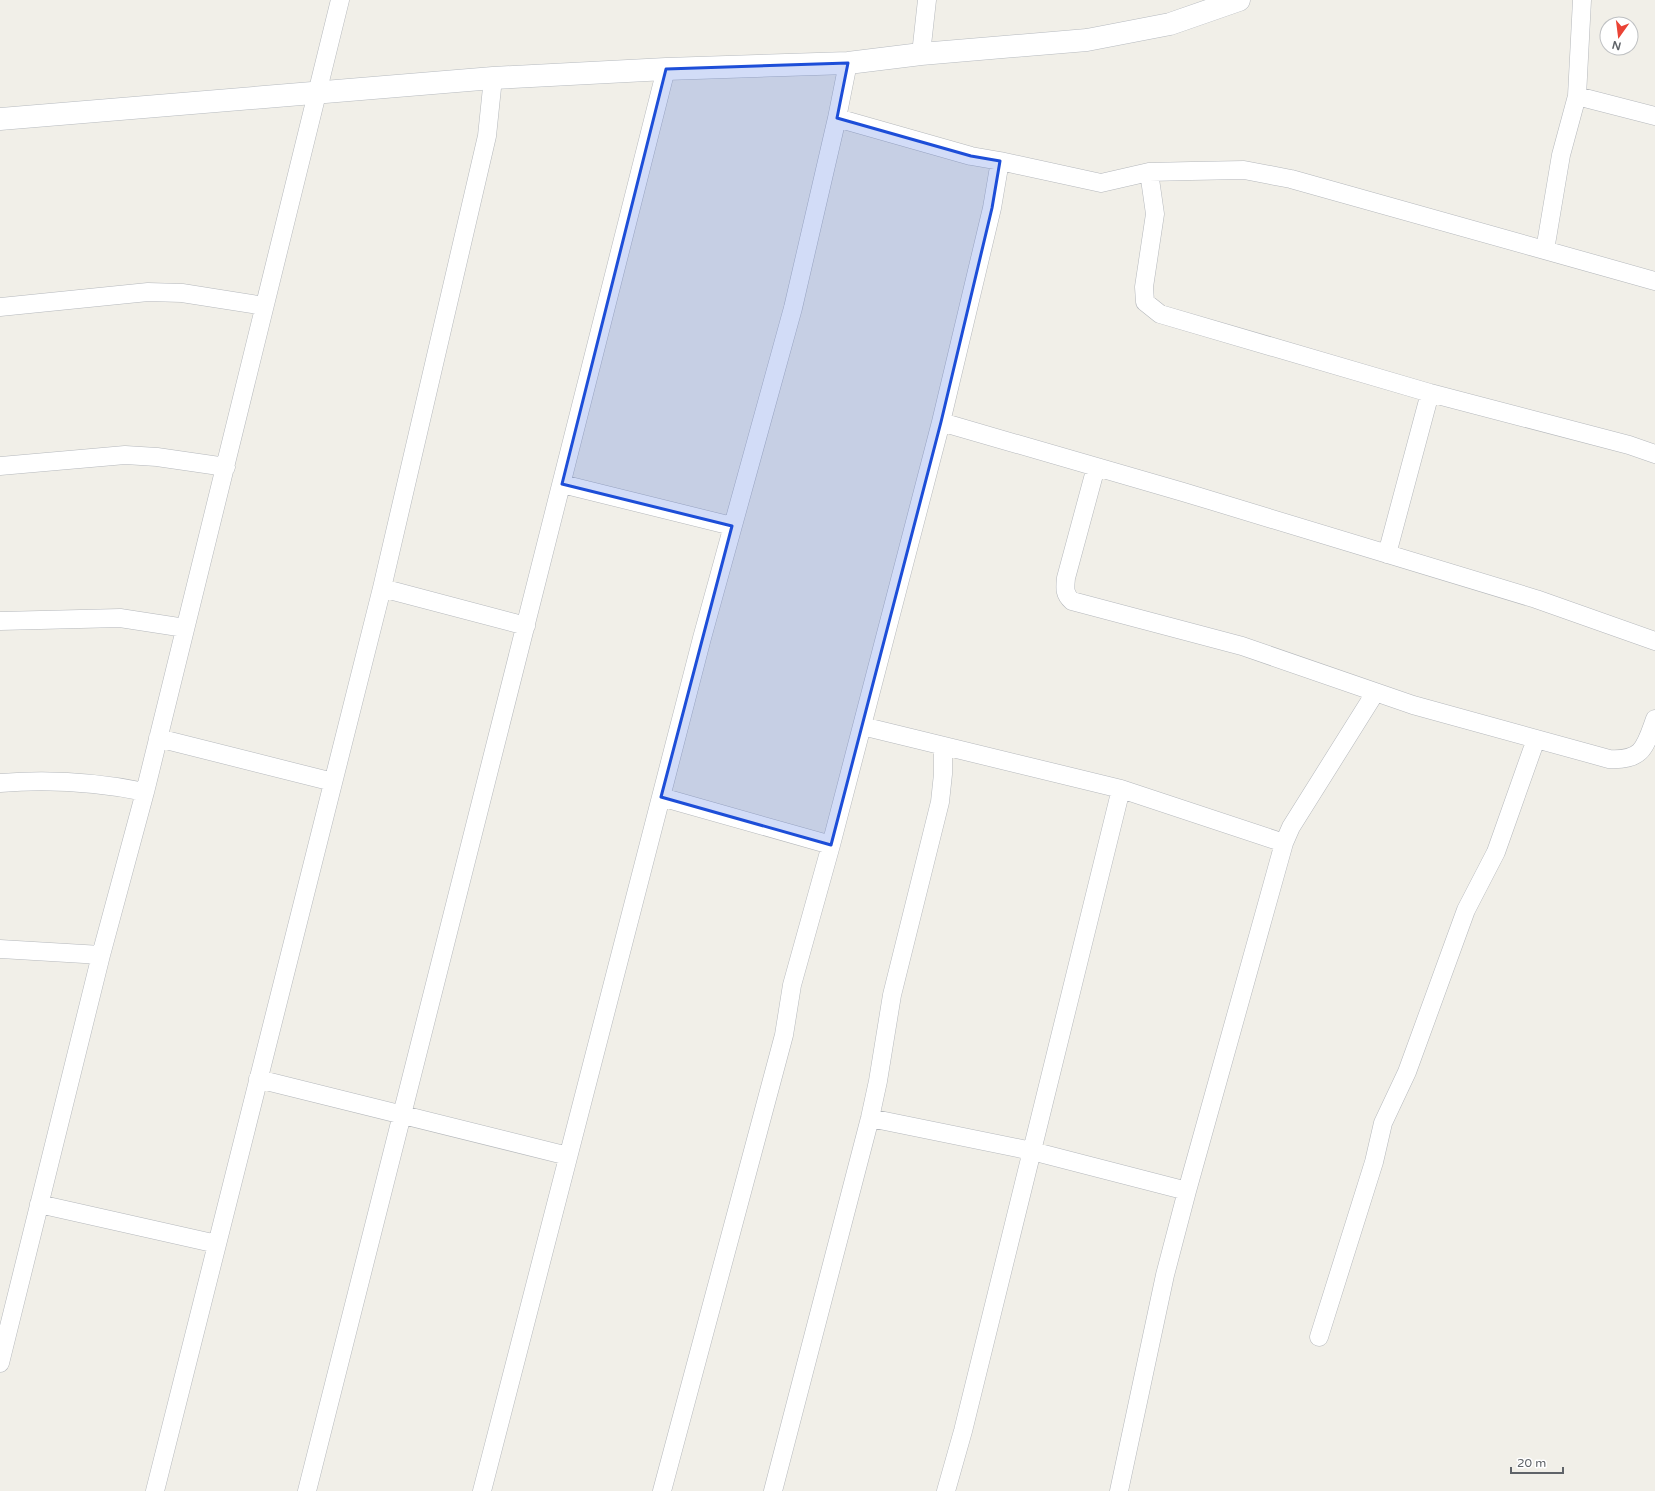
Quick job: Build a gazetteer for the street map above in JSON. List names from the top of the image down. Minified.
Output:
{"scale_bar":"20 m","north":"bottom"}
